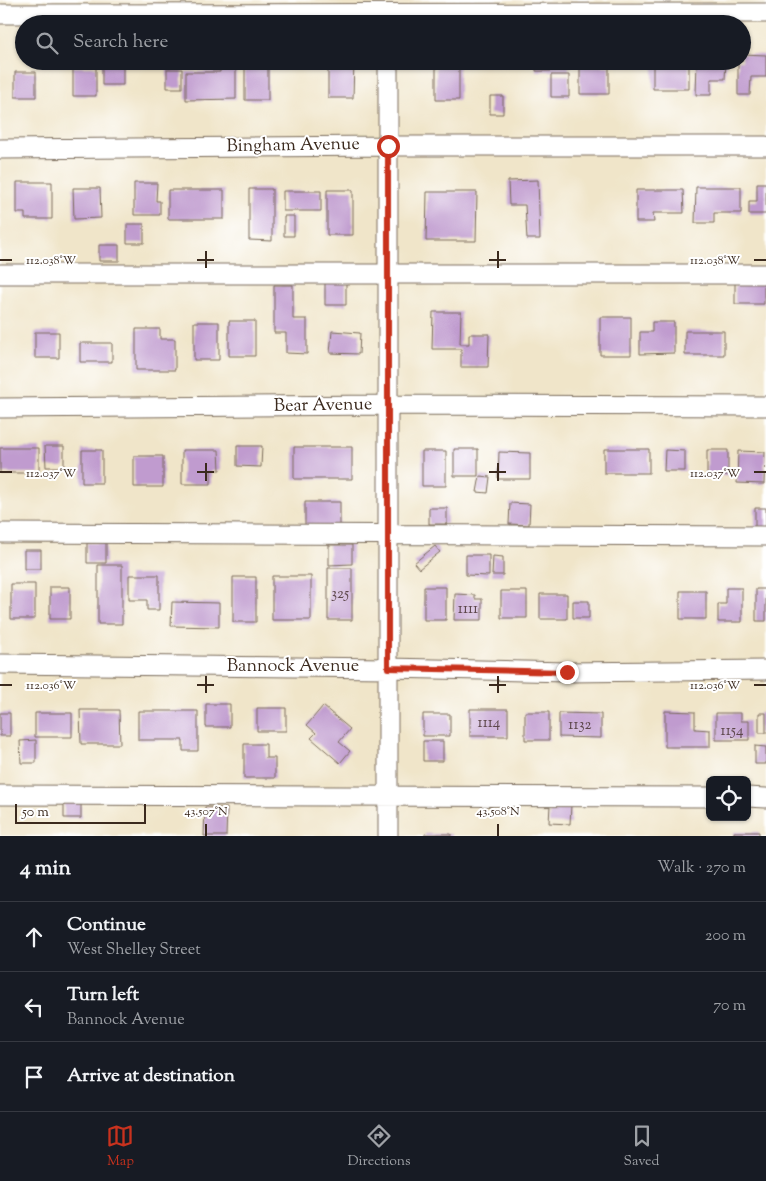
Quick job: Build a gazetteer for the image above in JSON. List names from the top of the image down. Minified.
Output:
{"streets":{"street":["Bingham Avenue","Bear Avenue","Bannock Avenue"]},"house_numbers":["325","1111","1114","1132","1154"],"scale_bar":"50 m","page":{"search":"Search here","scale":"50 m","heading":["4 min","Walk · 270 m"],"list":[["Continue","West Shelley Street","200 m"],["Turn left","Bannock Avenue","70 m"],"Arrive at destination"],"nav":["Map","Directions","Saved"]},"coordinates":["112.038°W","112.037°W","112.036°W","43.507°N","43.508°N"]}
